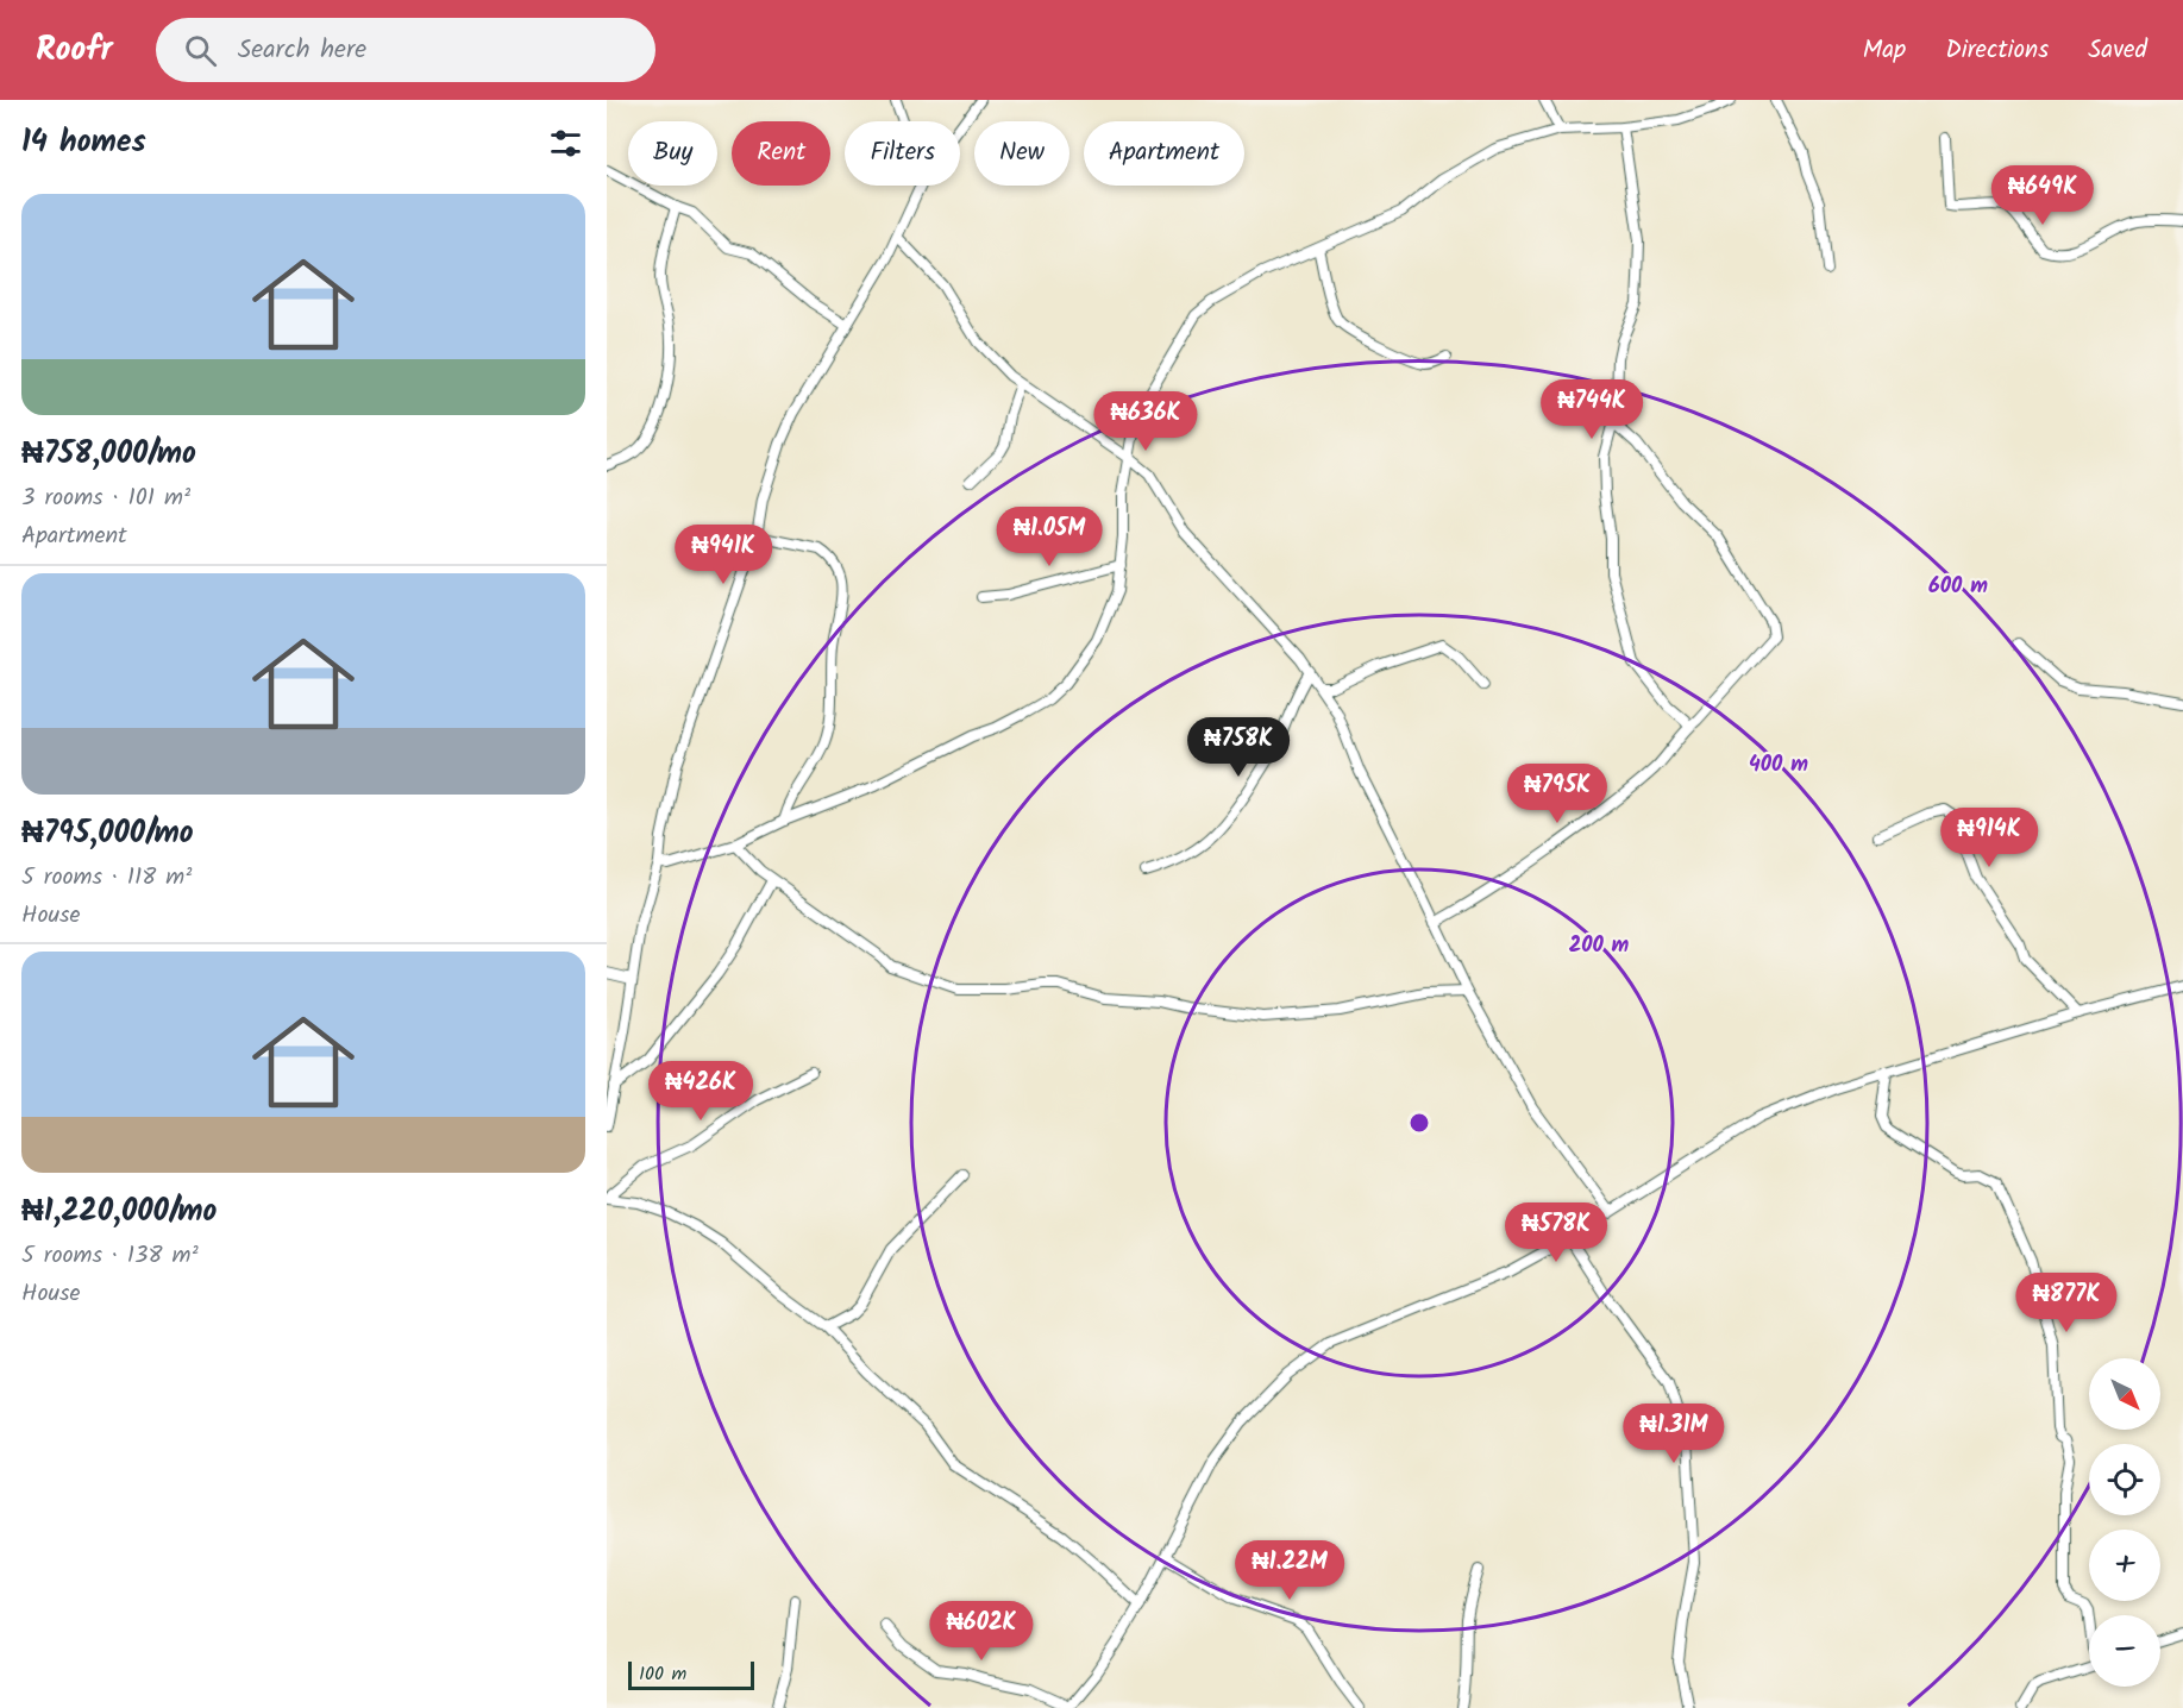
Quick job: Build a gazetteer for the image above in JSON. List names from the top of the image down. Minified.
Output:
{"scale_bar":"100 m","north":"bottom right","page":{"header":"Roofr","search":"Search here","nav":["Map","Directions","Saved"],"heading":"14 homes","chip":["Buy","Rent","Filters","New","Apartment"],"price":["₦649K","₦744K","₦636K","₦1.05M","₦941K","₦758K","₦795K","₦914K","₦426K","₦578K","₦877K","₦1.31M","₦1.22M","₦602K"],"list":[{"name":"₦758,000/mo","note":"3 rooms · 101 m² · Apartment"},{"name":"₦795,000/mo","note":"5 rooms · 118 m² · House"},{"name":"₦1,220,000/mo","note":"5 rooms · 138 m² · House"}],"map_buttons":["+","−"],"scale":"100 m"},"rings":["600 m","400 m","200 m"]}
